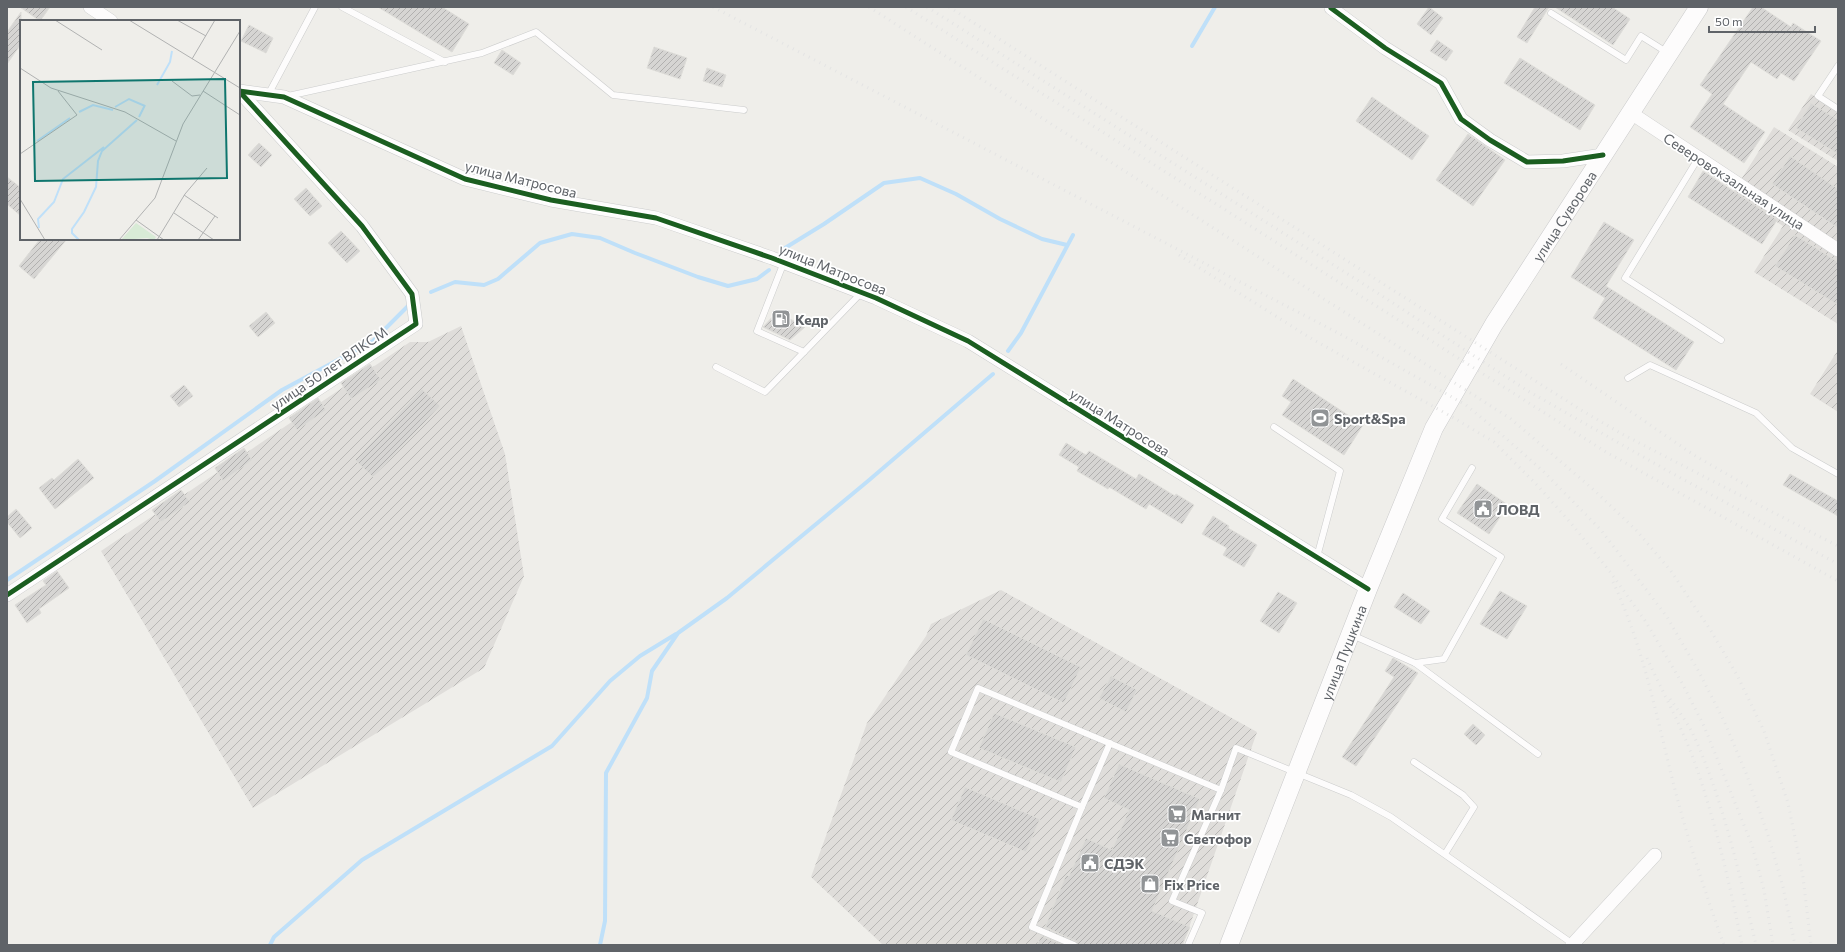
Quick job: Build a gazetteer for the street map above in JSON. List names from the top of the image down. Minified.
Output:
{"streets":{"main road":["улица Суворова","улица Пушкина"],"street":["улица Матросова","Северовокзальная улица","улица 50 лет ВЛКСМ"]},"crossings":[["улица Матросова","улица Пушкина"],["Северовокзальная улица","улица Суворова"],["улица Суворова","улица Пушкина"]],"places":{"fuel station":["Кедр"],"sports":["Sport&Spa"],"public building":["ЛОВД","СДЭК"],"supermarket":["Магнит","Светофор"],"shop":["Fix Price"]},"scale_bar":"50 m"}
